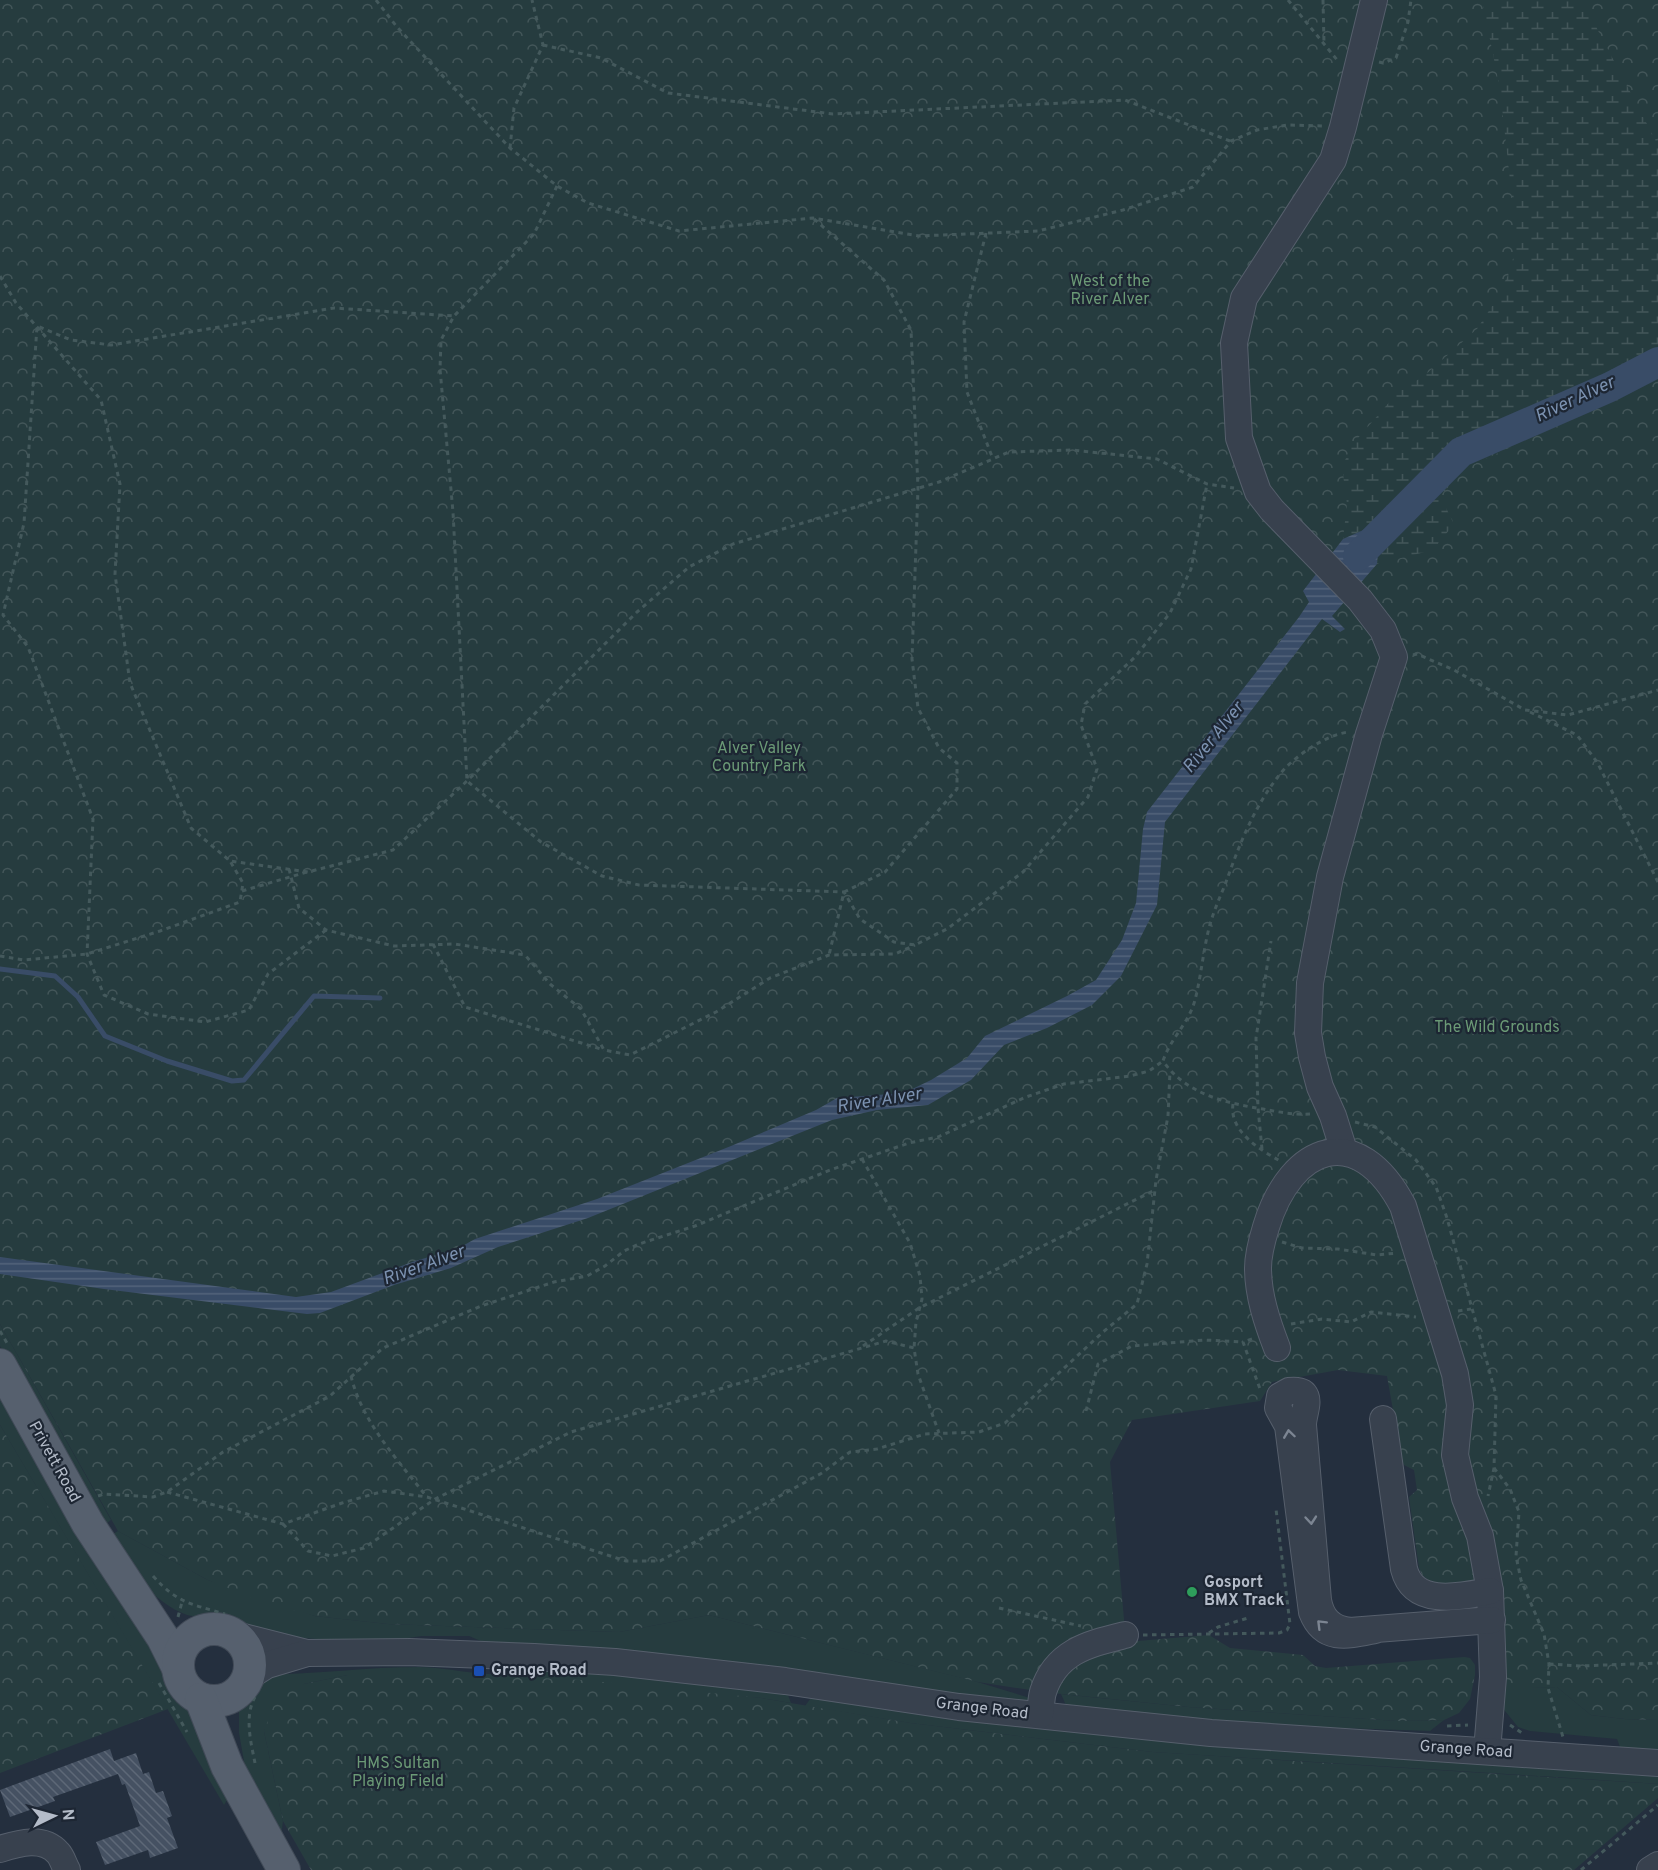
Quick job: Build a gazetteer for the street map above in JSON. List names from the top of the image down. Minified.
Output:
{"streets":{"main road":["Privett Road"],"street":["Grange Road"]},"crossings":[["Privett Road","Grange Road"]],"water":["River Alver"],"parks":["West of the River Alver","Alver Valley Country Park","The Wild Grounds","HMS Sultan Playing Field"],"places":{"other":["Gosport BMX Track"],"transit":["Grange Road"]},"north":"right"}
